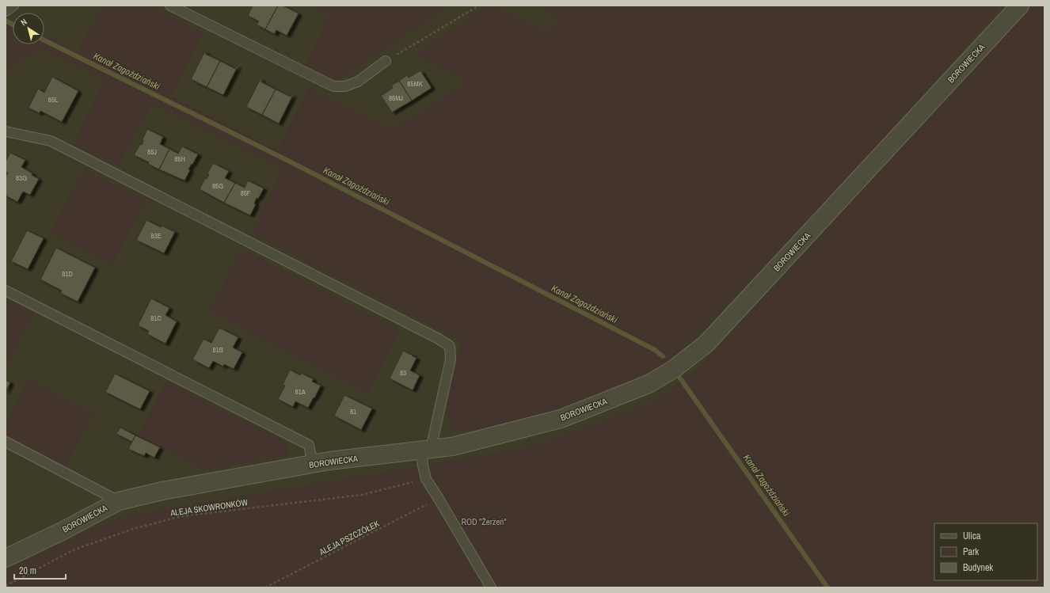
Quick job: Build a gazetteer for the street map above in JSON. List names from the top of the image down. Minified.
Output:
{"streets":{"street":["BOROWIECKA"],"path":["ALEJA SKOWRONKÓW","ALEJA PSZCZÓŁEK"]},"water":["Kanał Zagoździański"],"parks":["ROD \"Żerżeń\""],"house_numbers":["85MK","85MJ","85L","85J","85H","83G","85G","85F","83E","81D","81C","81B","83","81A","81"],"legend":["Ulica","Park","Budynek"],"scale_bar":"20 m","north":"top left"}
